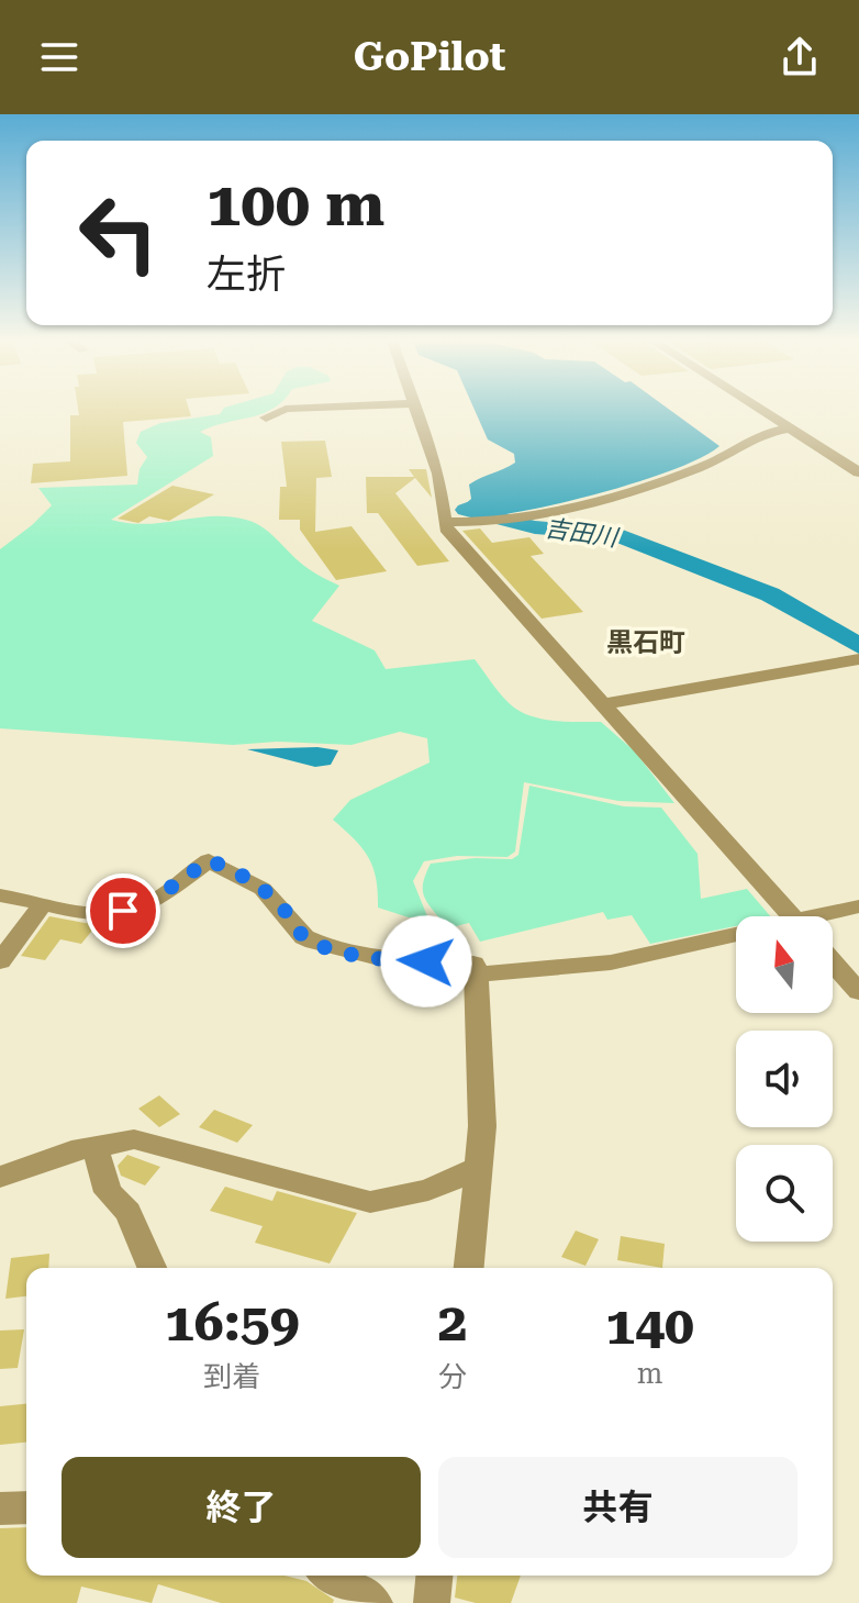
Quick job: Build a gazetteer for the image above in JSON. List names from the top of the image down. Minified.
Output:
{"districts":["黒石町"],"water":["吉田川"],"north":"top","page":{"header":"GoPilot","turn":["100 m","左折"],"eta":["16:59","到着","2","分","140","m"],"buttons":["終了","共有"]}}
